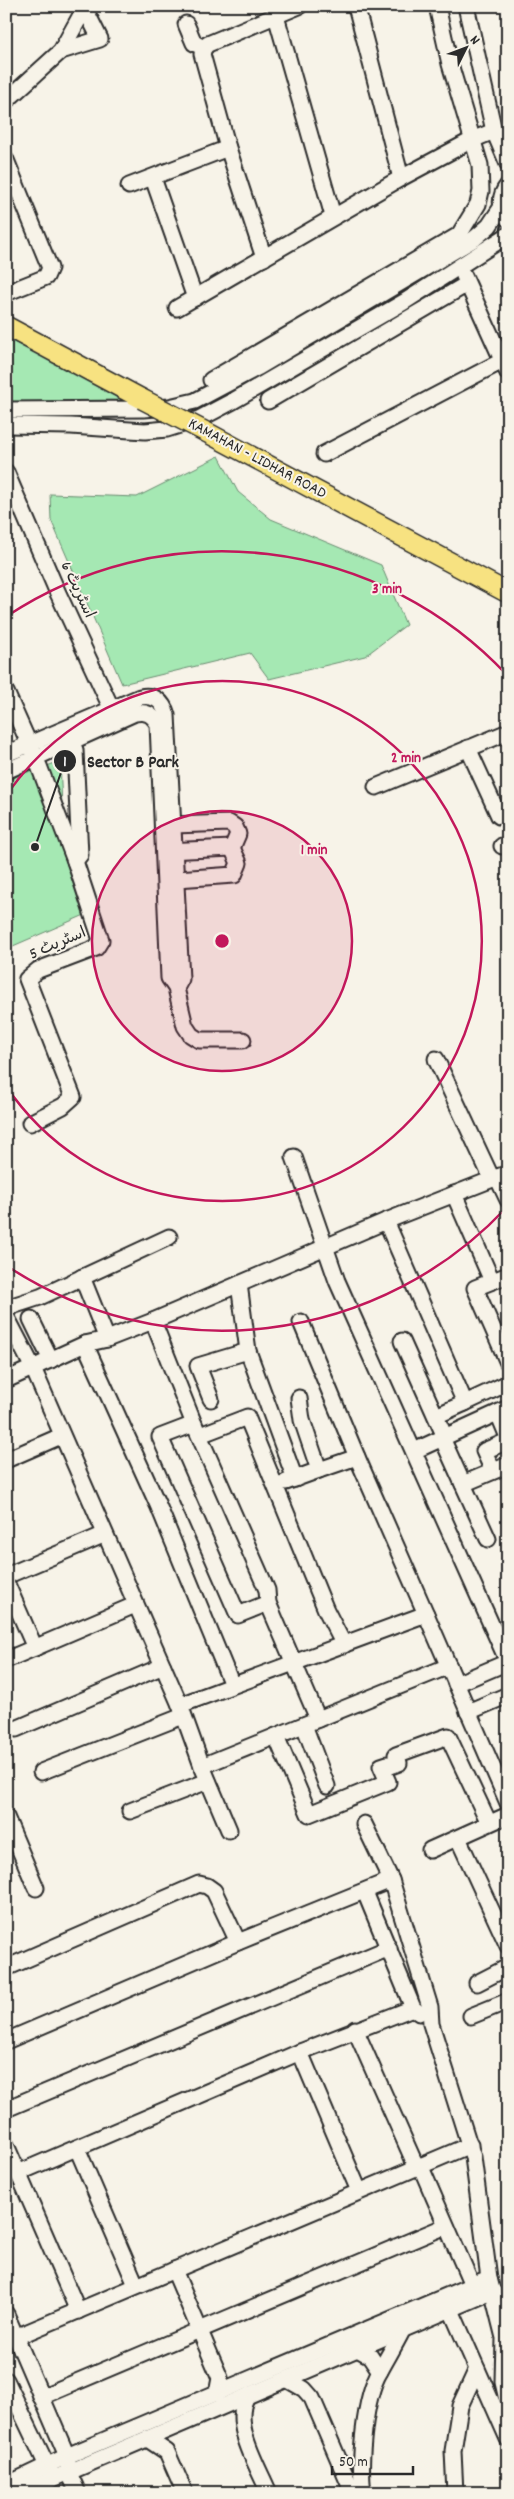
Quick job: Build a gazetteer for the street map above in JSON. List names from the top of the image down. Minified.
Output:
{"streets":{"main road":["KAMAHAN - LIDHAR ROAD"],"street":["اسٹریٹ 6","اسٹریٹ 5"]},"places":["Sector B Park"],"scale_bar":"50 m","north":"top right","rings":["3 min","2 min","1 min"]}
